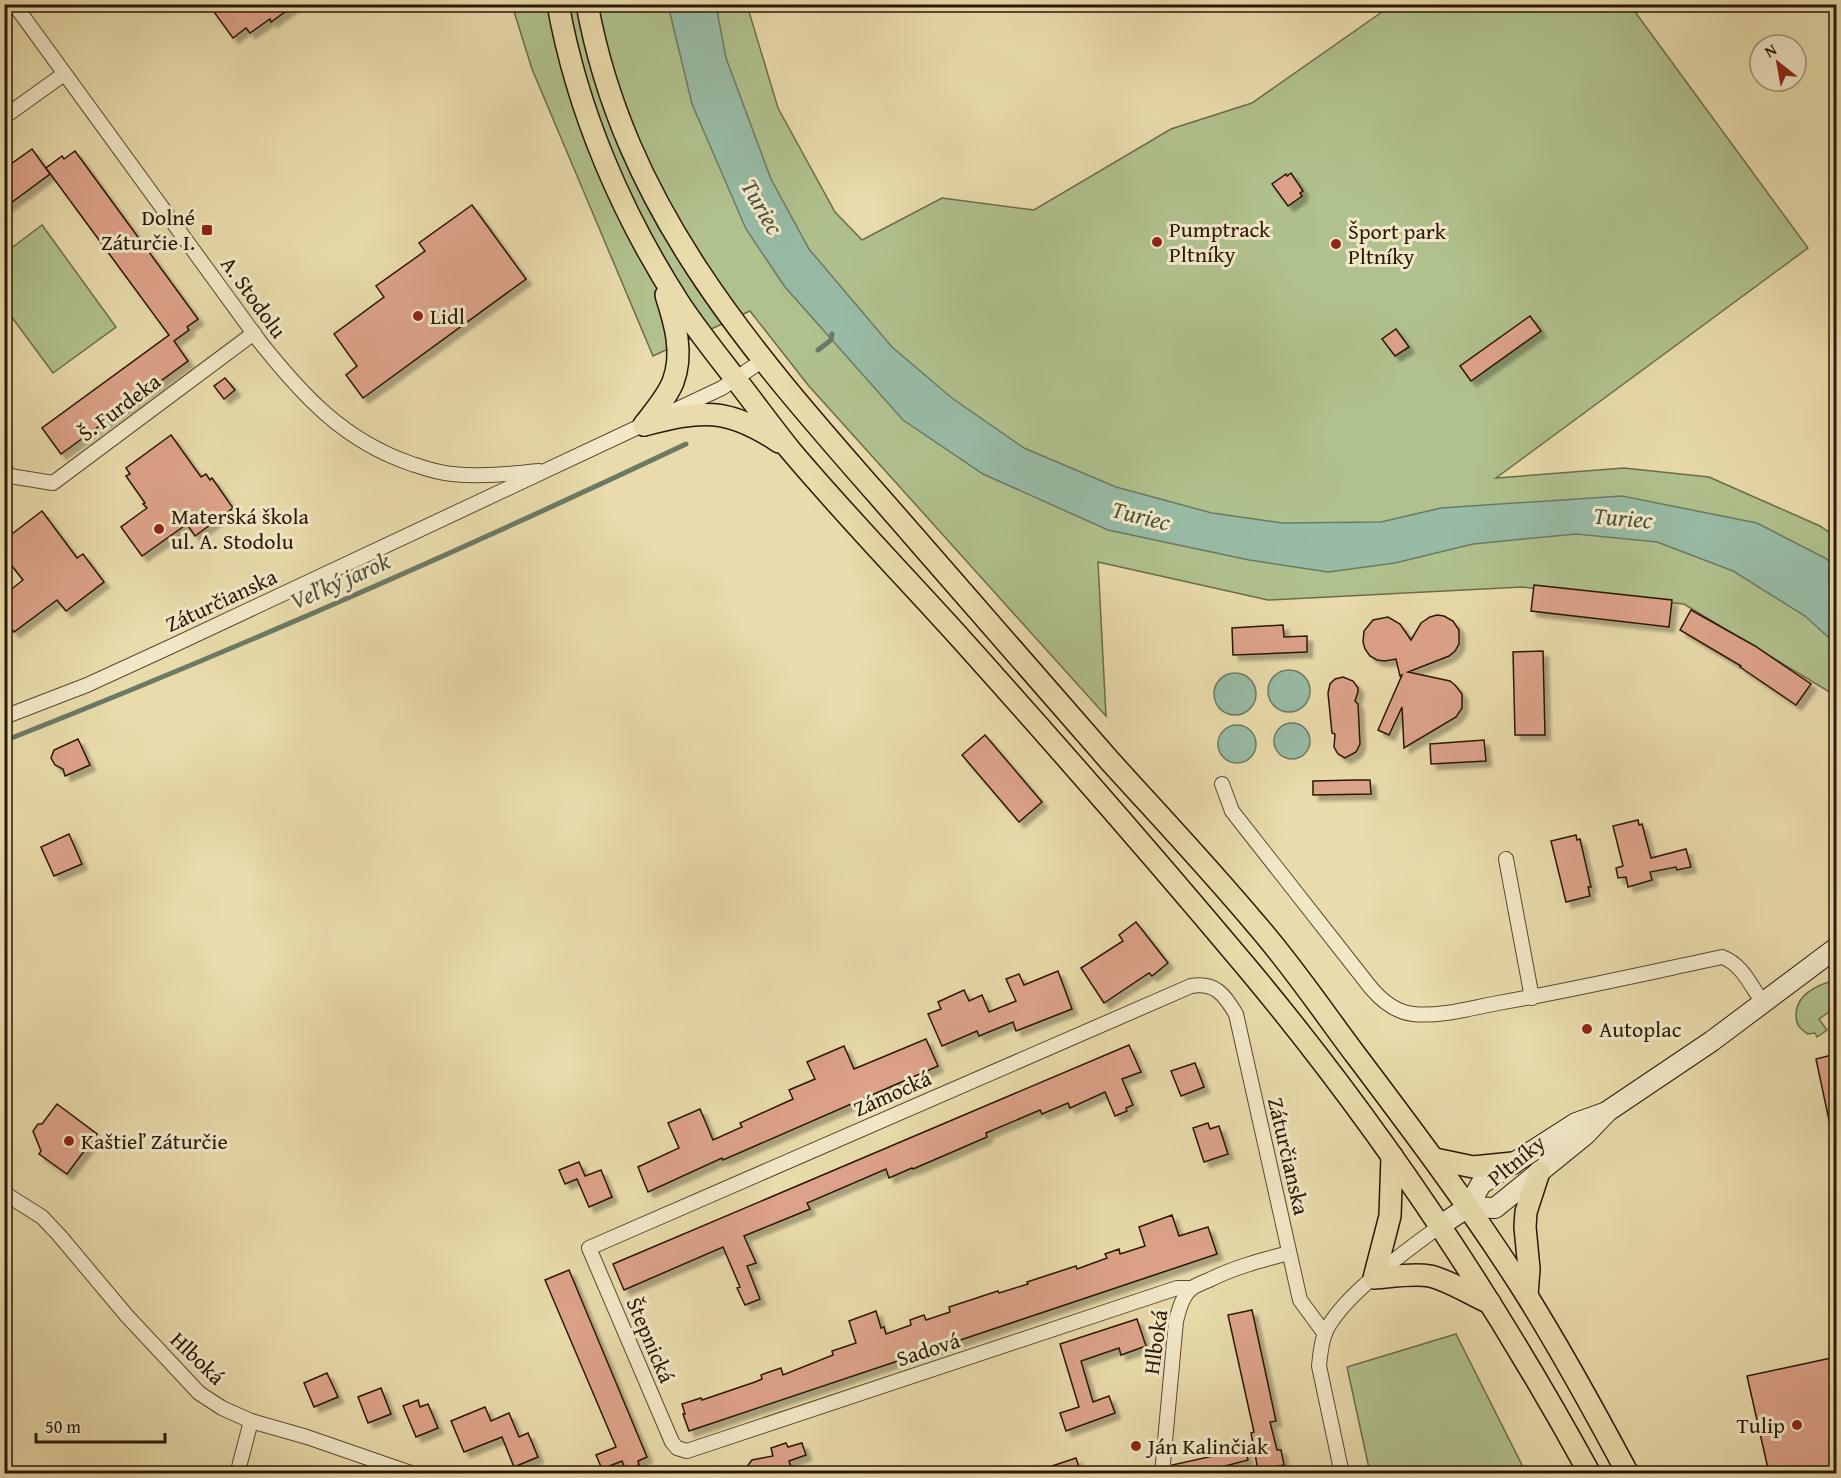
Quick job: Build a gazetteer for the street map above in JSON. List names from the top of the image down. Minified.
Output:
{"streets":{"street":["A. Stodolu","Š. Furdeka","Záturčianska","Zámocká","Pltníky","Štepnická","Hlboká","Sadová"]},"crossings":[["A. Stodolu","Š. Furdeka"],["A. Stodolu","Záturčianska"],["Záturčianska","Zámocká"],["Záturčianska","Hlboká"],["Zámocká","Štepnická"],["Štepnická","Sadová"],["Hlboká","Sadová"]],"water":["Turiec","Veľký jarok"],"places":{"transit":["Dolné Záturčie I."],"other":["Pumptrack Pltníky","Šport park Pltníky","Lidl","Materská škola ul. A. Stodolu","Autoplac","Kaštieľ Záturčie","Tulip","Ján Kalinčiak"]},"scale_bar":"50 m","north":"top left"}
